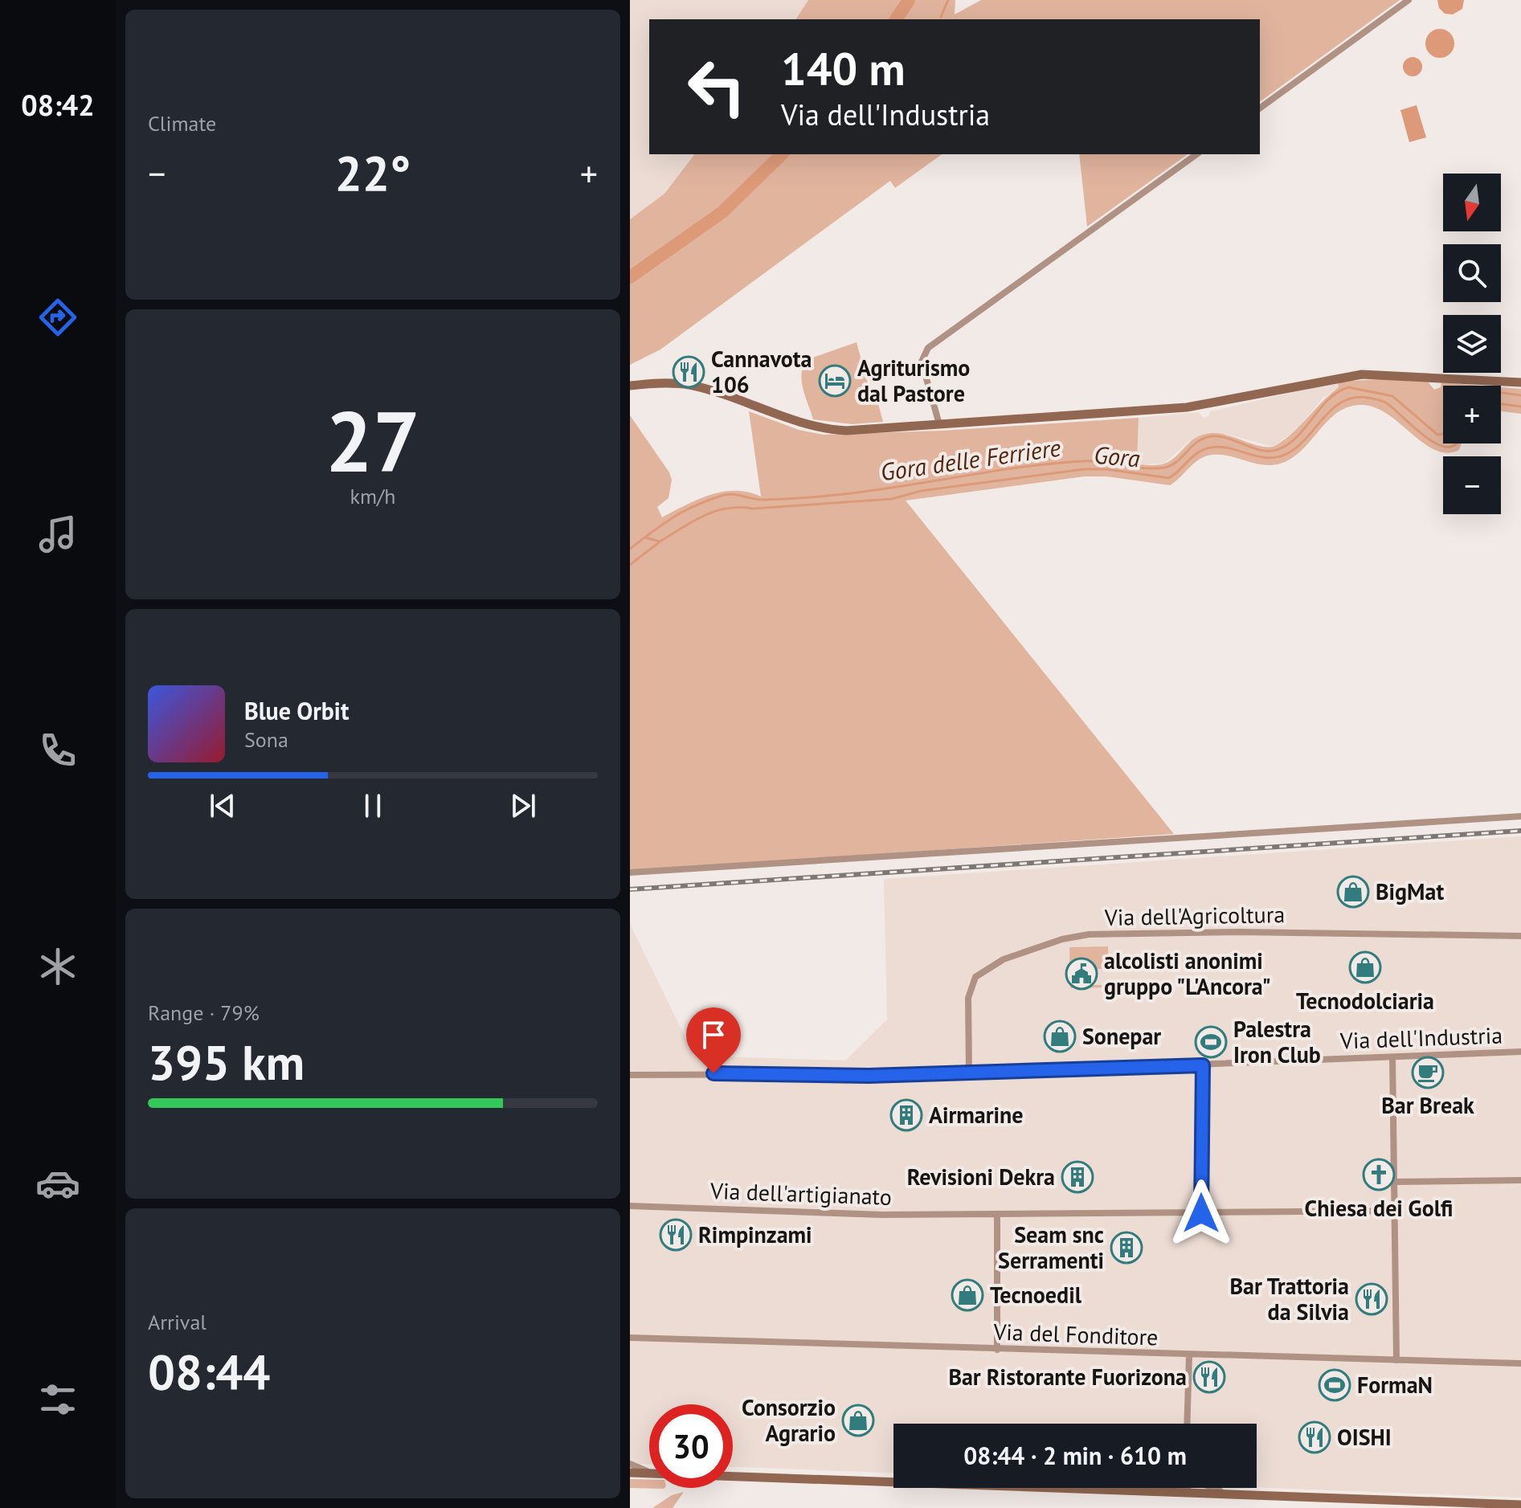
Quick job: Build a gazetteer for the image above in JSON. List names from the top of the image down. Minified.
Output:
{"streets":{"street":["Via dell'Agricoltura","Via dell'Industria","Via dell'artigianato","Via del Fonditore"]},"crossings":[["Via dell'Agricoltura","Via dell'Industria"]],"water":["Gora","Gora delle Ferriere"],"places":{"restaurant":["Cannavota 106","Rimpinzami","Bar Trattoria da Silvia","Bar Ristorante Fuorizona","OISHI"],"hotel":["Agriturismo dal Pastore"],"shop":["BigMat","Tecnodolciaria","Sonepar","Tecnoedil","Consorzio Agrario"],"public building":["alcolisti anonimi gruppo \"L'Ancora\""],"sports":["Palestra Iron Club","FormaN"],"cafe":["Bar Break"],"building":["Airmarine","Revisioni Dekra","Seam snc Serramenti"],"church":["Chiesa dei Golfi"]},"north":"bottom","page":{"tabs":"08:42","tile":["Climate",["27","km/h"],["Range · 79%","395 km"],["Arrival","08:44"]],"turn":["140 m","Via dell'Industria"],"heat":["−","22°","+"],"map_buttons":["+","−"],"song":["Blue Orbit","Sona"],"limit":"30","trip":"08:44 · 2 min · 610 m"}}
